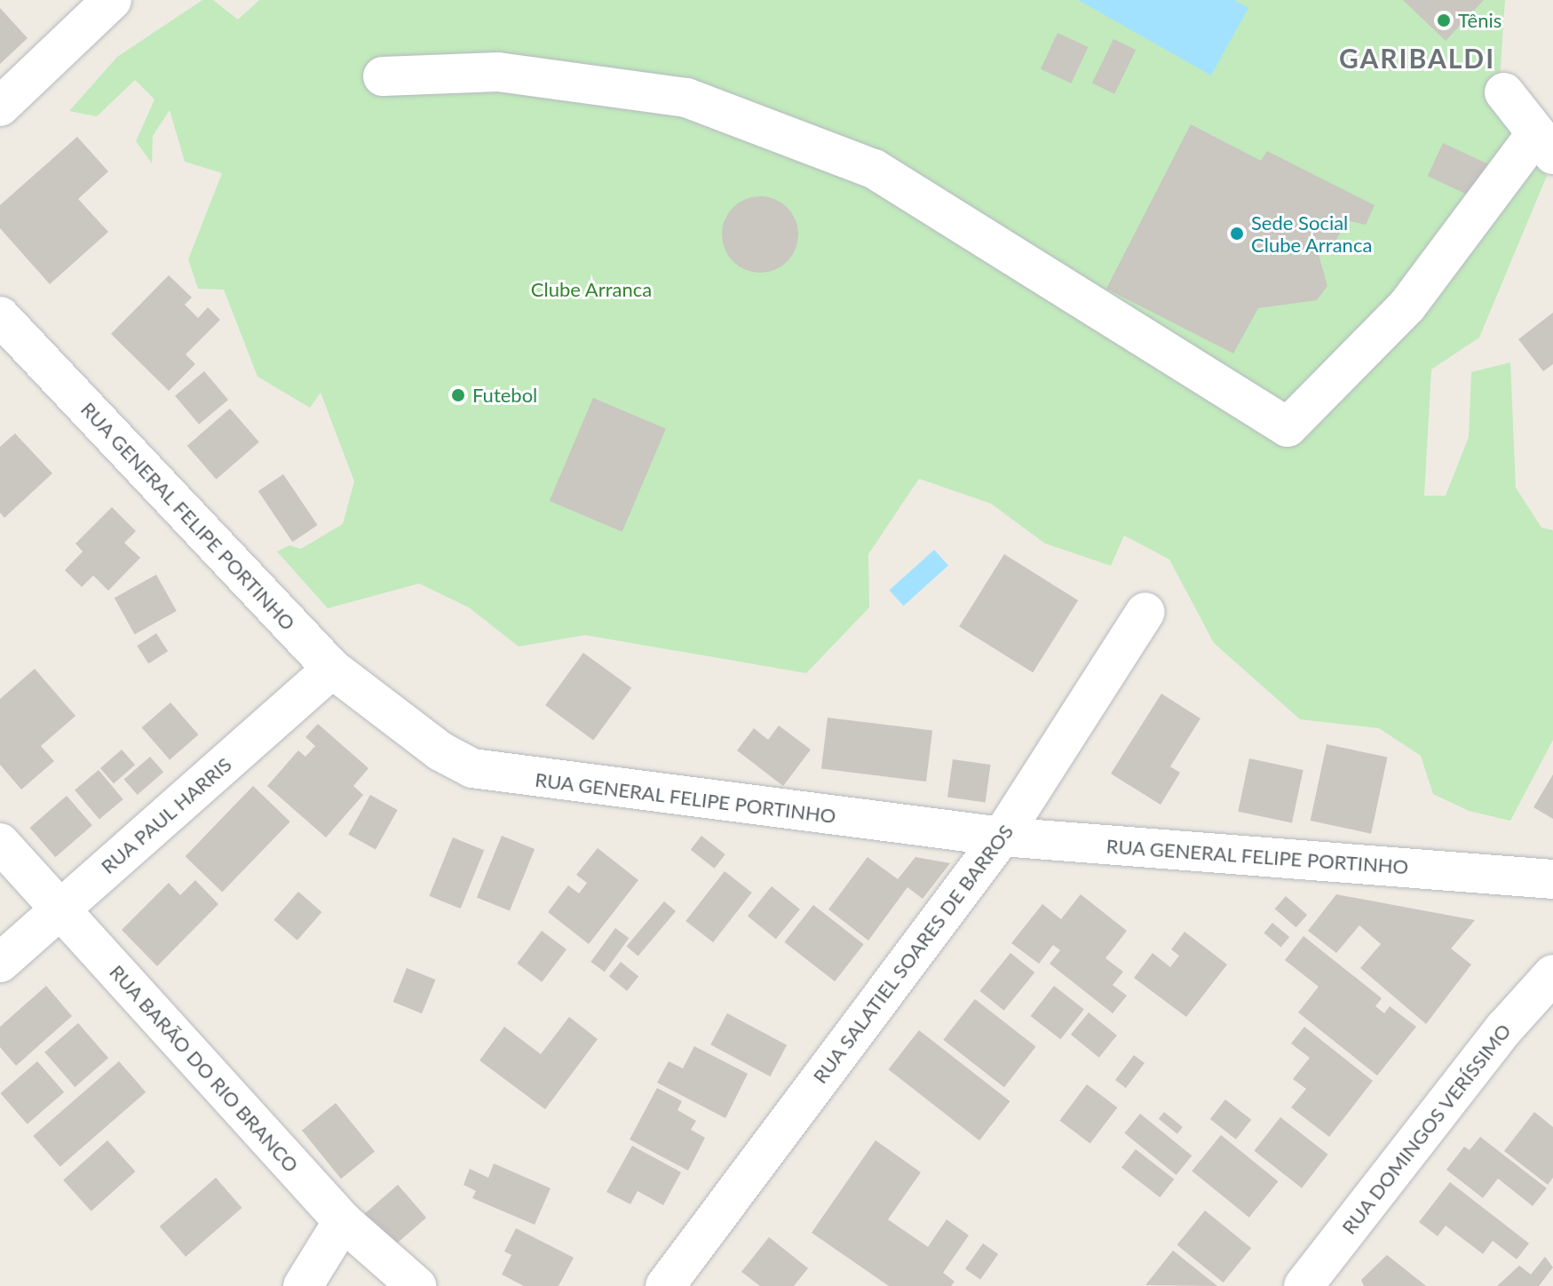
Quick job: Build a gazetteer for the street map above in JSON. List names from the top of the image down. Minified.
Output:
{"streets":{"street":["RUA GENERAL FELIPE PORTINHO","RUA PAUL HARRIS","RUA SALATIEL SOARES DE BARROS","RUA BARÃO DO RIO BRANCO","RUA DOMINGOS VERÍSSIMO"]},"crossings":[["RUA GENERAL FELIPE PORTINHO","RUA PAUL HARRIS"],["RUA GENERAL FELIPE PORTINHO","RUA SALATIEL SOARES DE BARROS"],["RUA PAUL HARRIS","RUA BARÃO DO RIO BRANCO"]],"districts":["GARIBALDI"],"parks":["Clube Arranca"],"places":["Tênis","Sede Social Clube Arranca","Futebol"]}
